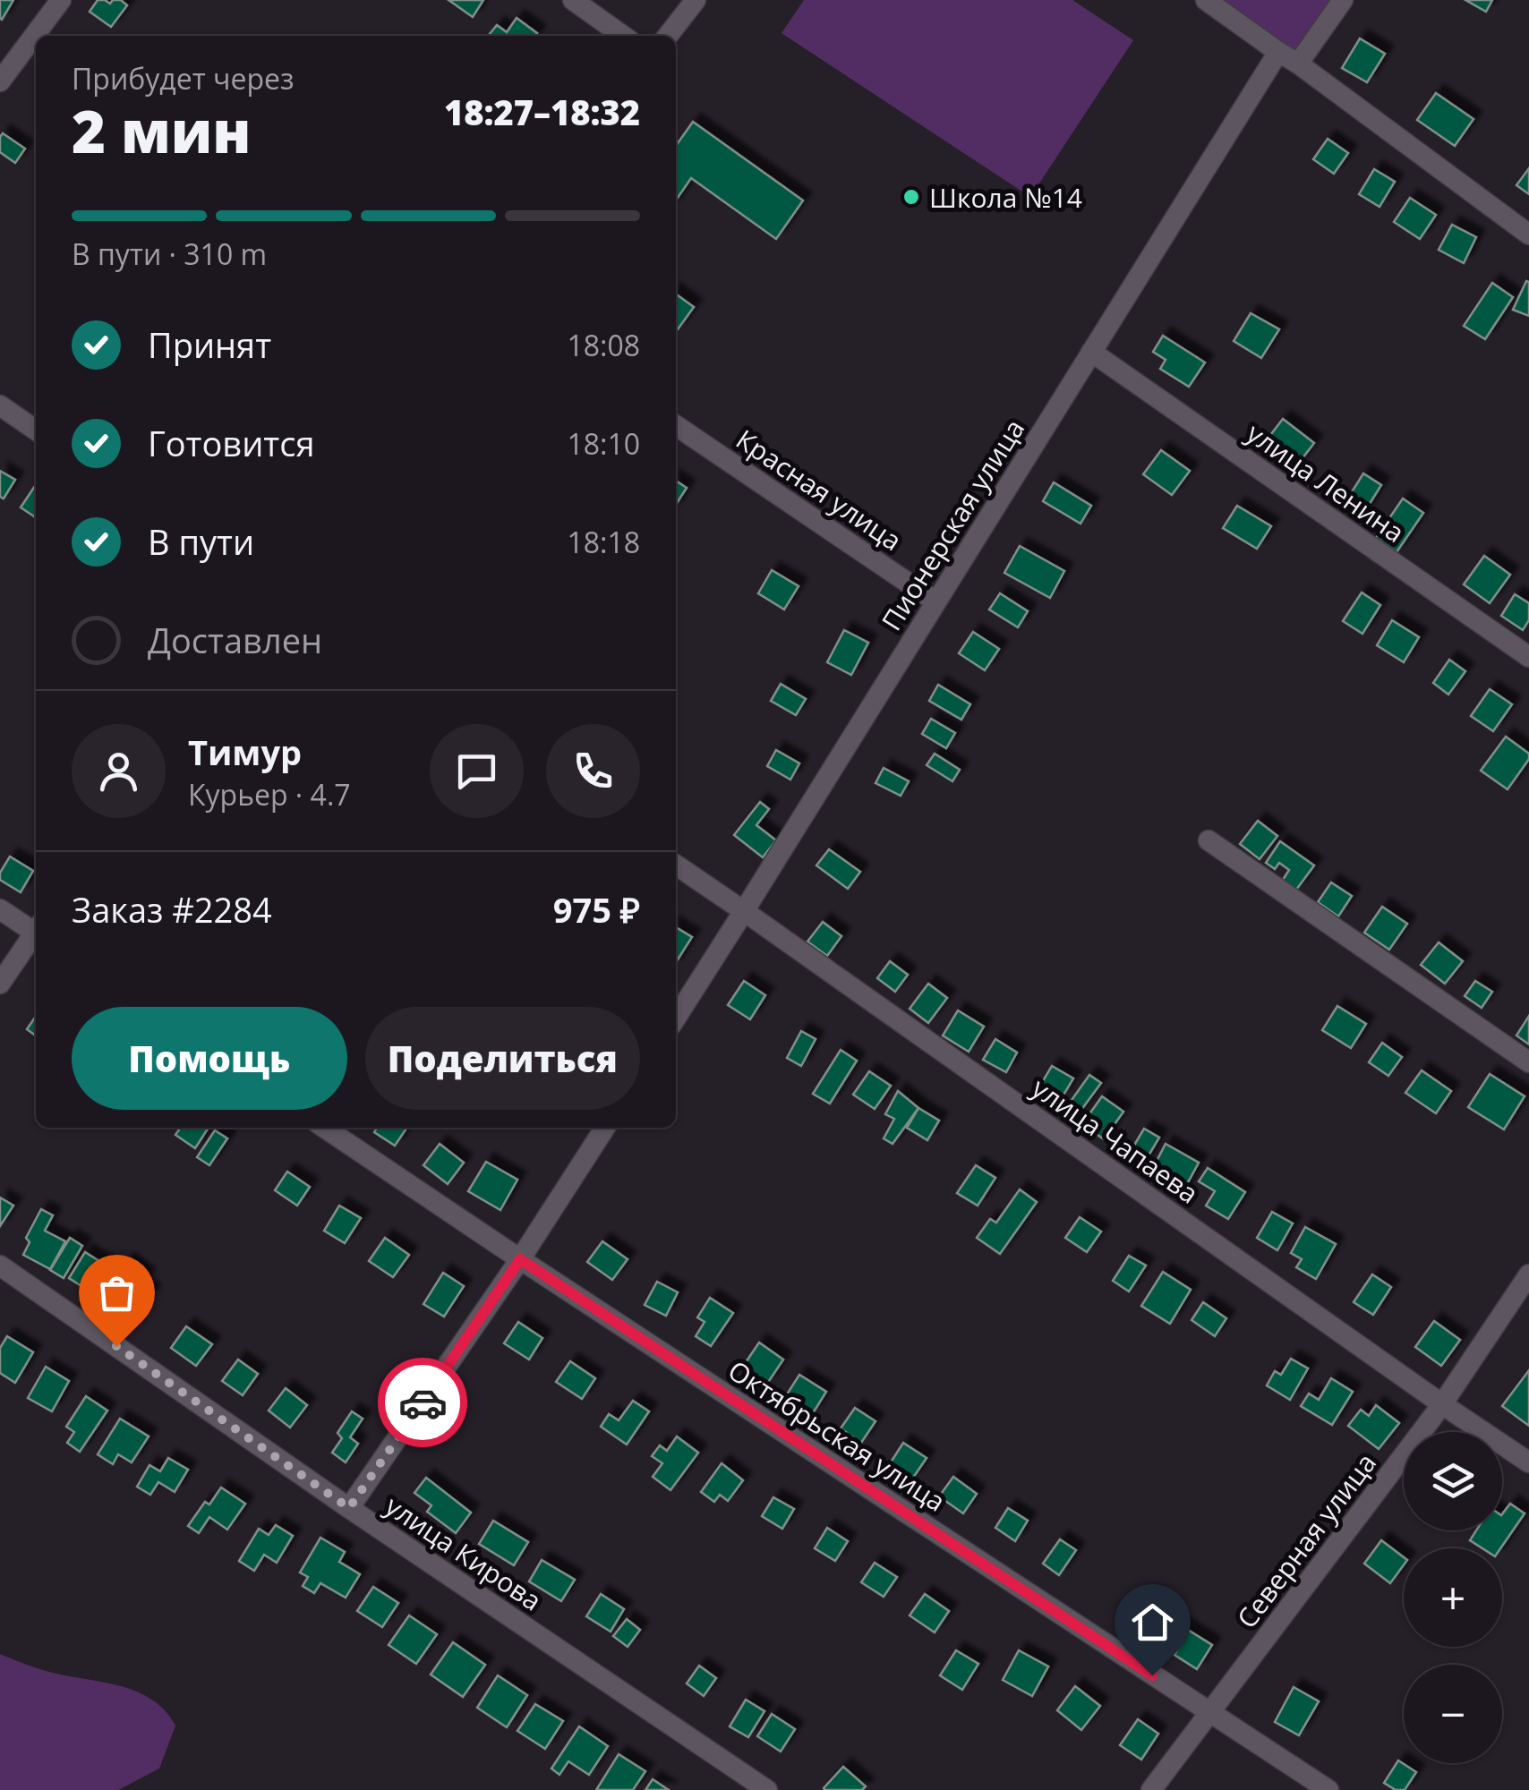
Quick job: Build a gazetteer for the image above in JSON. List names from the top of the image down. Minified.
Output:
{"streets":{"street":["улица Ленина","Красная улица","Пионерская улица","улица Чапаева","Октябрьская улица","Северная улица","улица Кирова"]},"crossings":[["улица Ленина","Пионерская улица"],["Красная улица","Пионерская улица"],["Пионерская улица","улица Чапаева"],["улица Чапаева","Северная улица"],["Октябрьская улица","Северная улица"]],"places":["Школа №14"],"page":{"heading":["2 мин","Прибудет через","18:27–18:32"],"panel":["Тимур","Курьер · 4.7","Заказ #2284","975 ₽"],"bar":"В пути · 310 m","list":[["Принят","18:08"],["Готовится","18:10"],["В пути","18:18"],"Доставлен"],"buttons":["Помощь","Поделиться"],"map_buttons":["+","−"]}}
